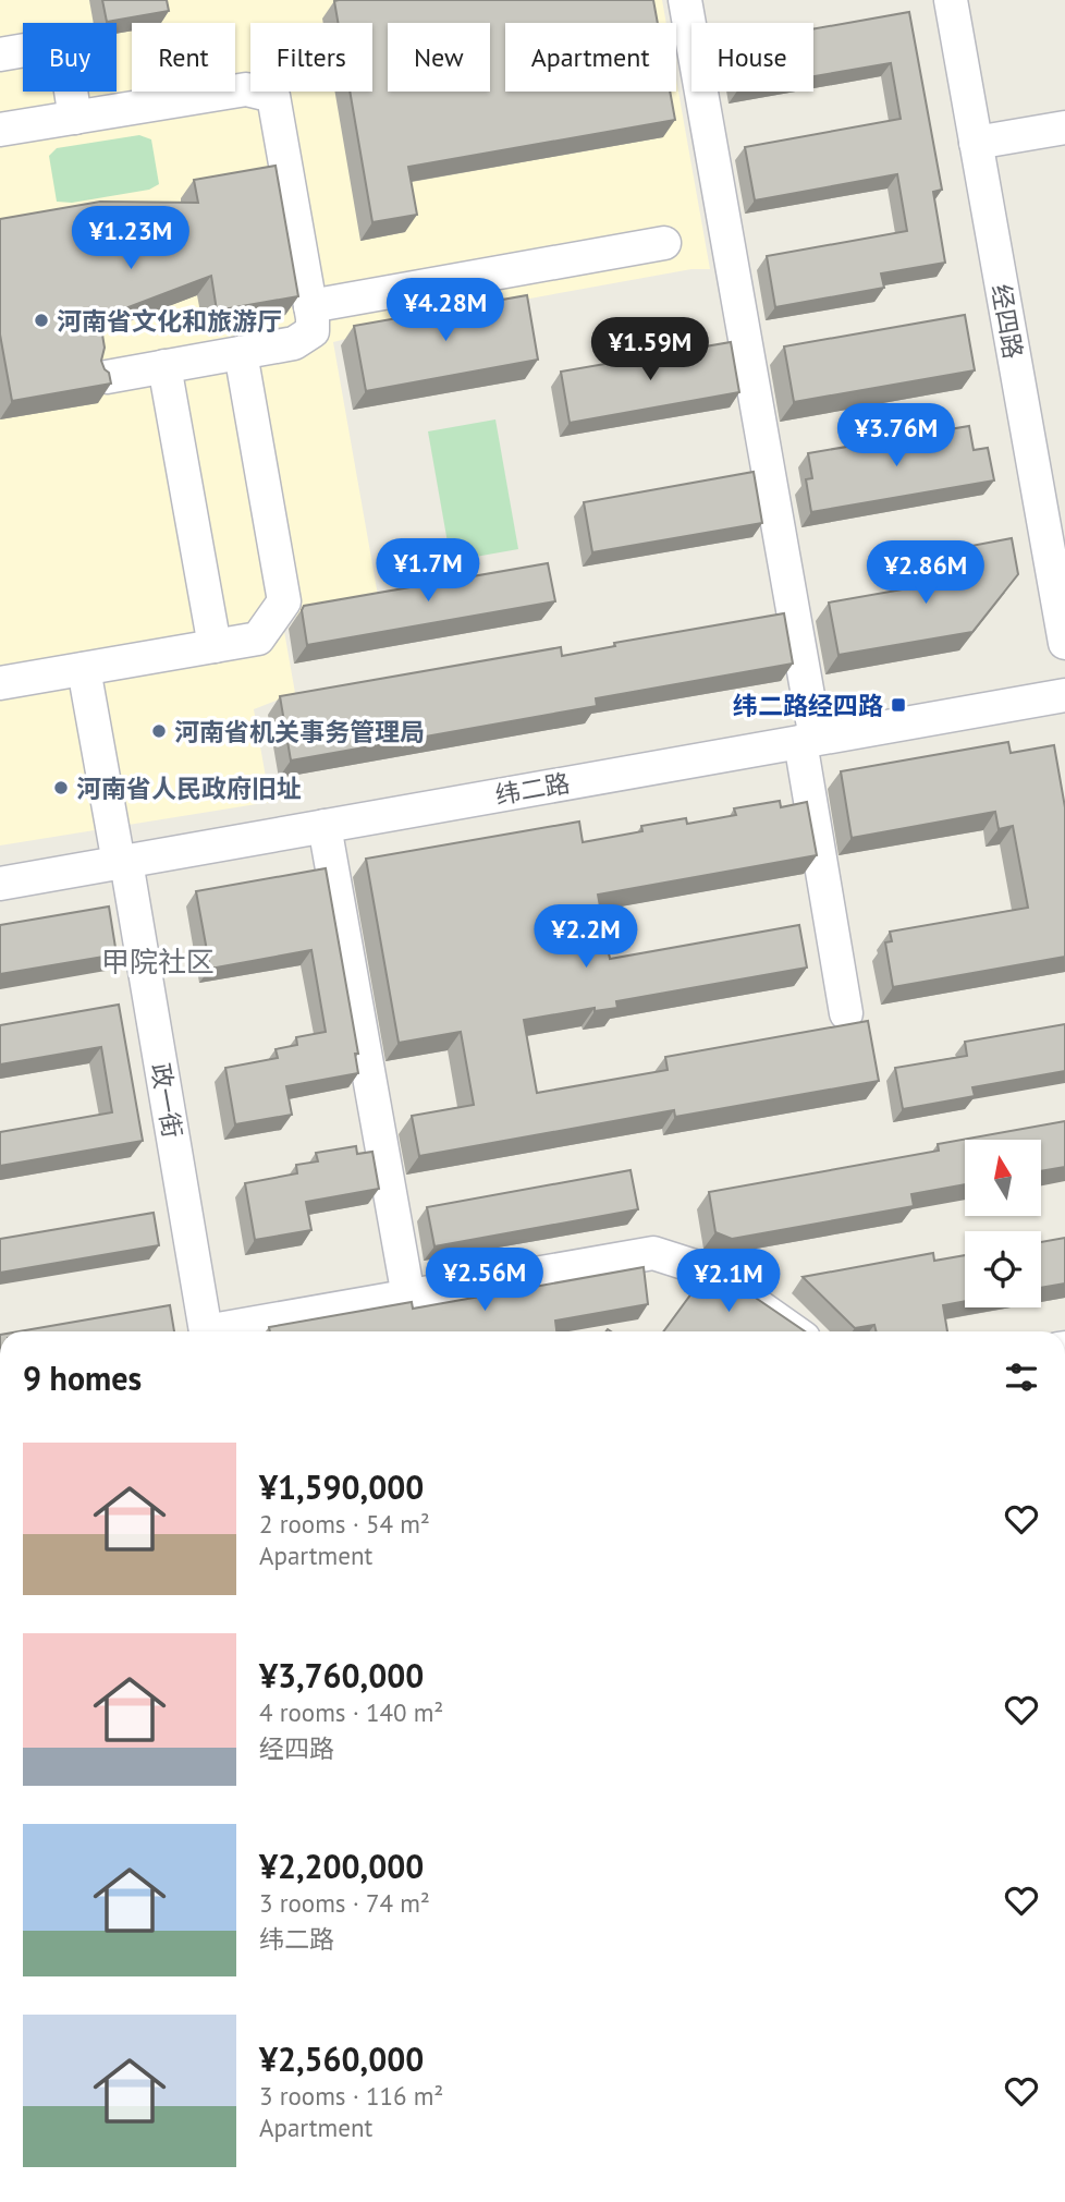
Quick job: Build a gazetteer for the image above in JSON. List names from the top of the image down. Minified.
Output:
{"streets":{"street":["经四路","纬二路","政一街"]},"crossings":[["纬二路","政一街"]],"districts":["甲院社区"],"places":{"other":["河南省文化和旅游厅","河南省机关事务管理局","河南省人民政府旧址"],"transit":["纬二路经四路"]},"north":"top","page":{"chip":["Buy","Rent","Filters","New","Apartment","House"],"price":["¥1.23M","¥4.28M","¥1.59M","¥3.76M","¥1.7M","¥2.86M","¥2.2M","¥2.56M","¥2.1M"],"heading":"9 homes","list":[{"name":"¥1,590,000","note":"2 rooms · 54 m² · Apartment"},{"name":"¥3,760,000","note":"4 rooms · 140 m² · 经四路"},{"name":"¥2,200,000","note":"3 rooms · 74 m² · 纬二路"},{"name":"¥2,560,000","note":"3 rooms · 116 m² · Apartment"}]}}
